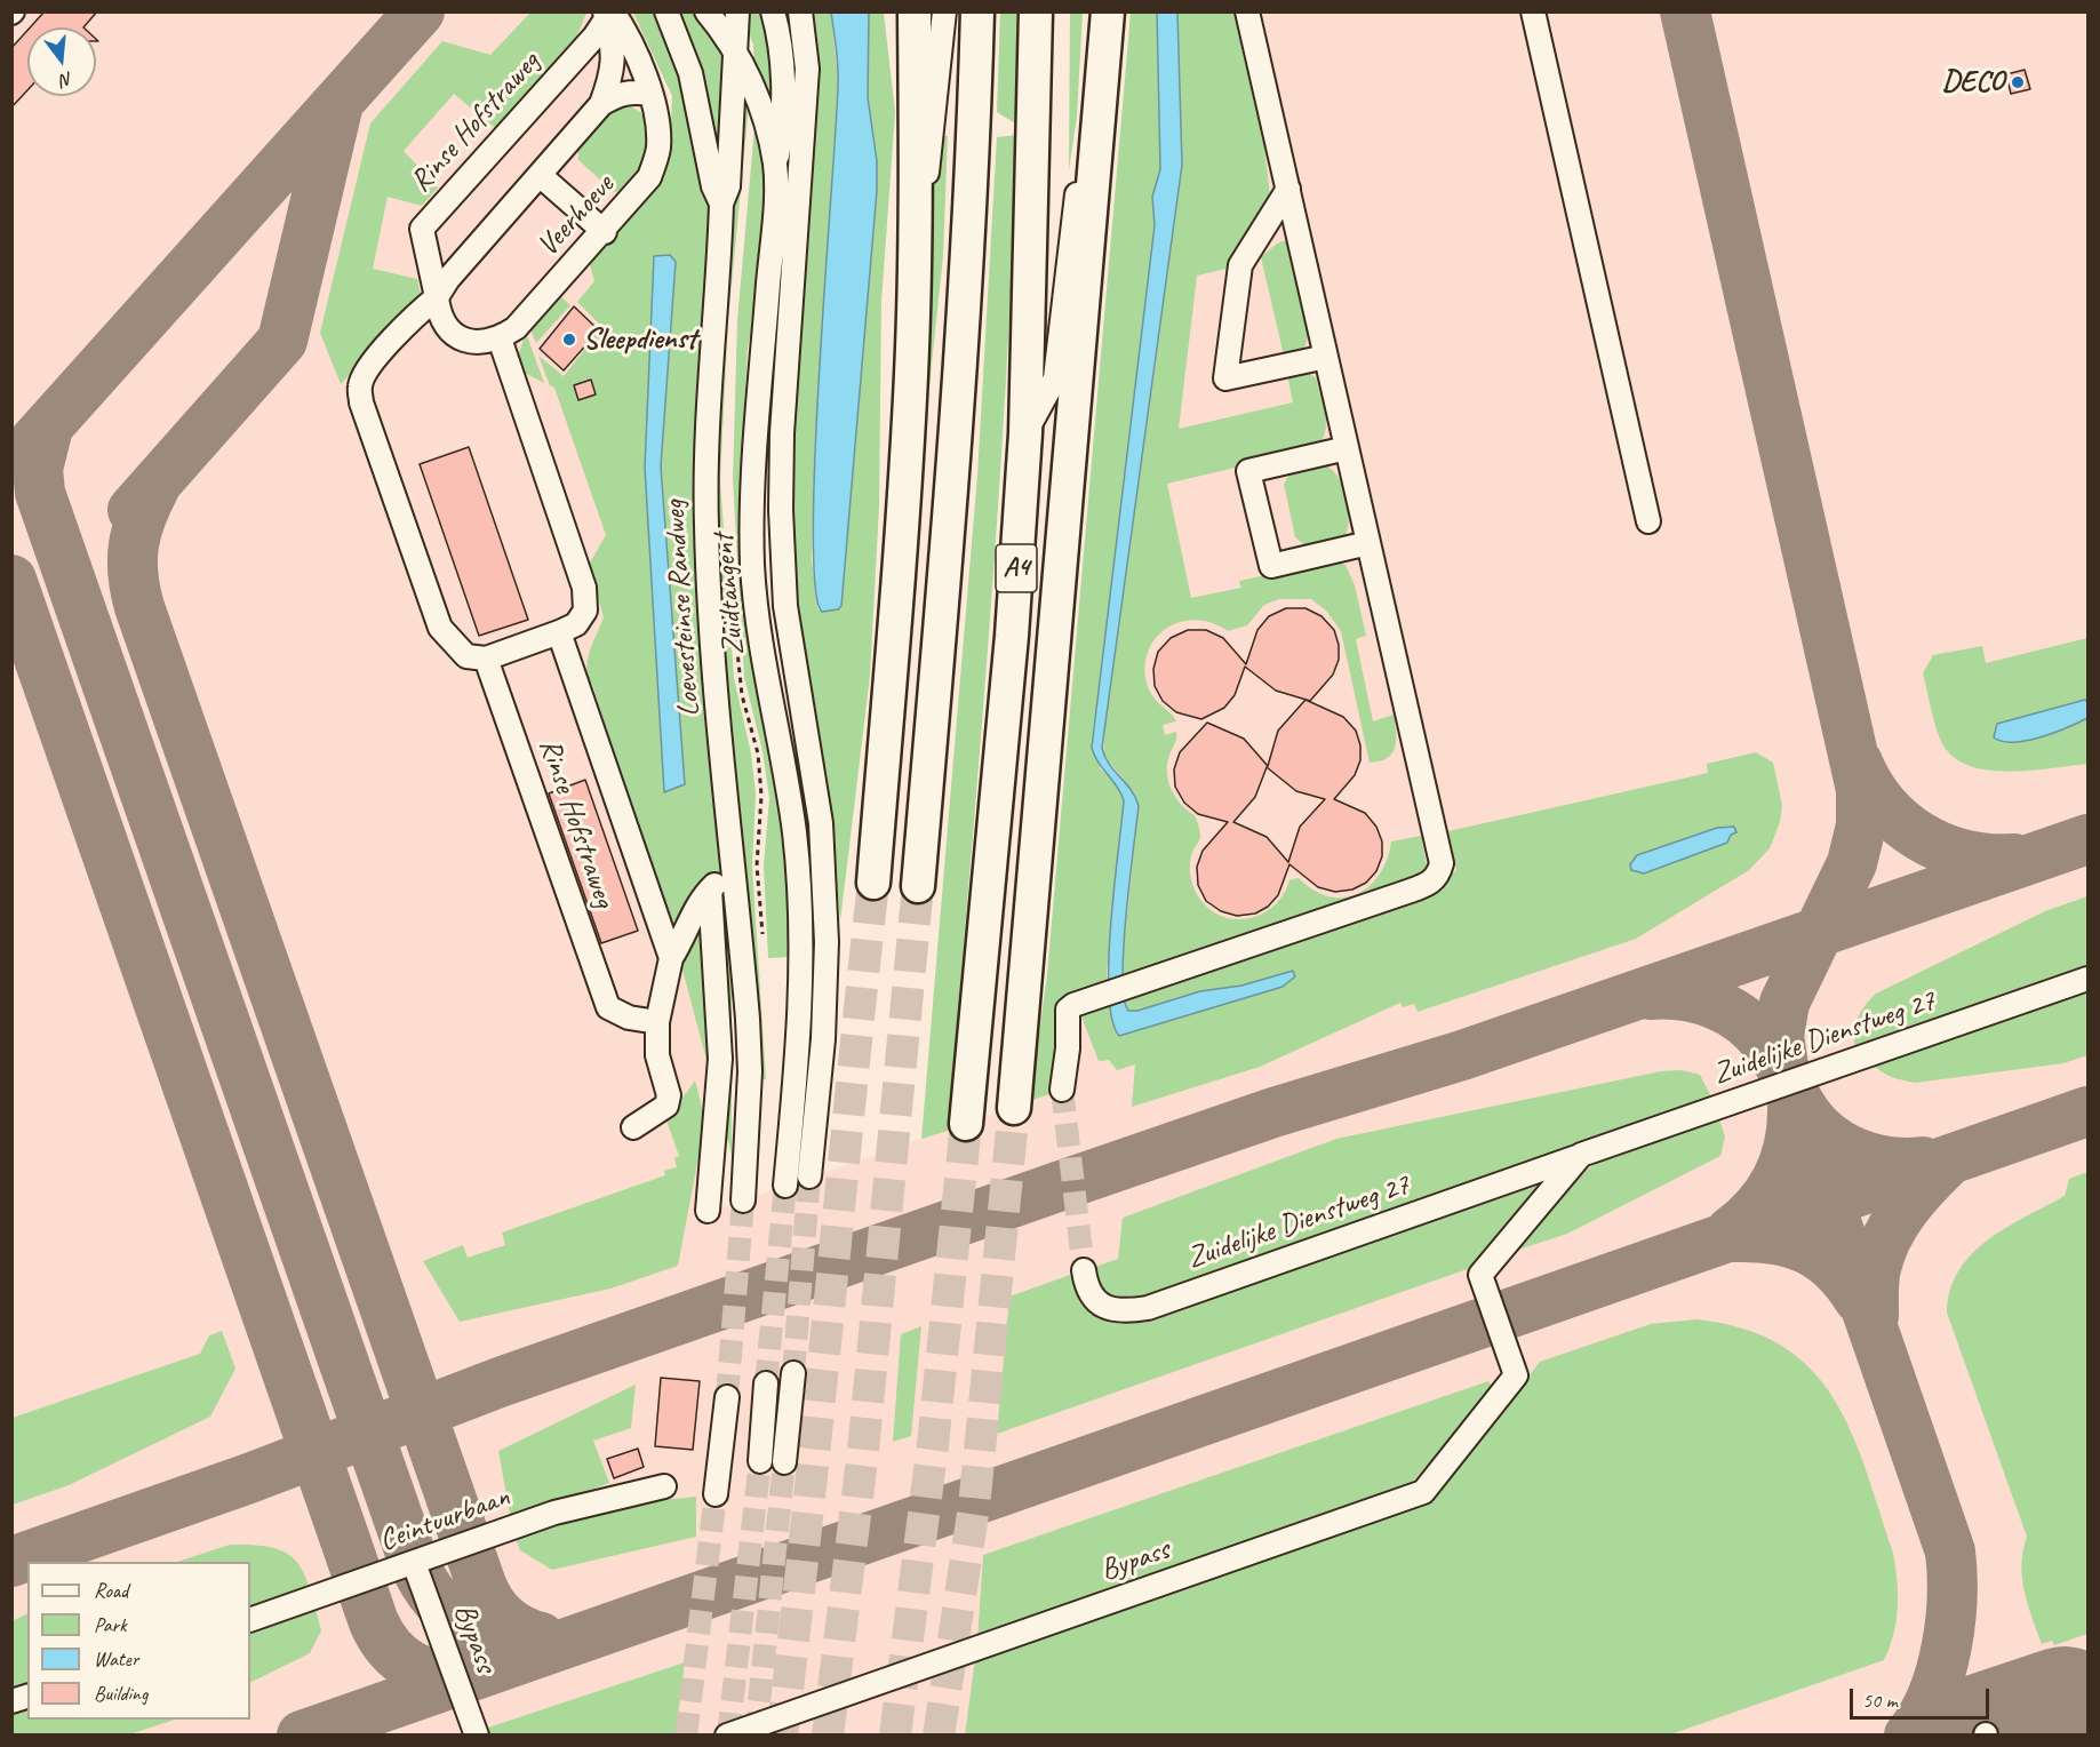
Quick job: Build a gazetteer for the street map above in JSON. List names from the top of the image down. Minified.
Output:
{"streets":{"highway":["A4"],"street":["Rinse Hofstraweg","Veerhoeve","Zuidtangent","Loevesteinse Randweg","Zuidelijke Dienstweg 27","Ceintuurbaan","Bypass"]},"crossings":[["Rinse Hofstraweg","Veerhoeve"],["Zuidtangent","Loevesteinse Randweg"],["Zuidelijke Dienstweg 27","Bypass"],["Ceintuurbaan","Bypass"]],"places":["DECO","Sleepdienst"],"legend":["Road","Park","Water","Building"],"scale_bar":"50 m","north":"bottom"}
